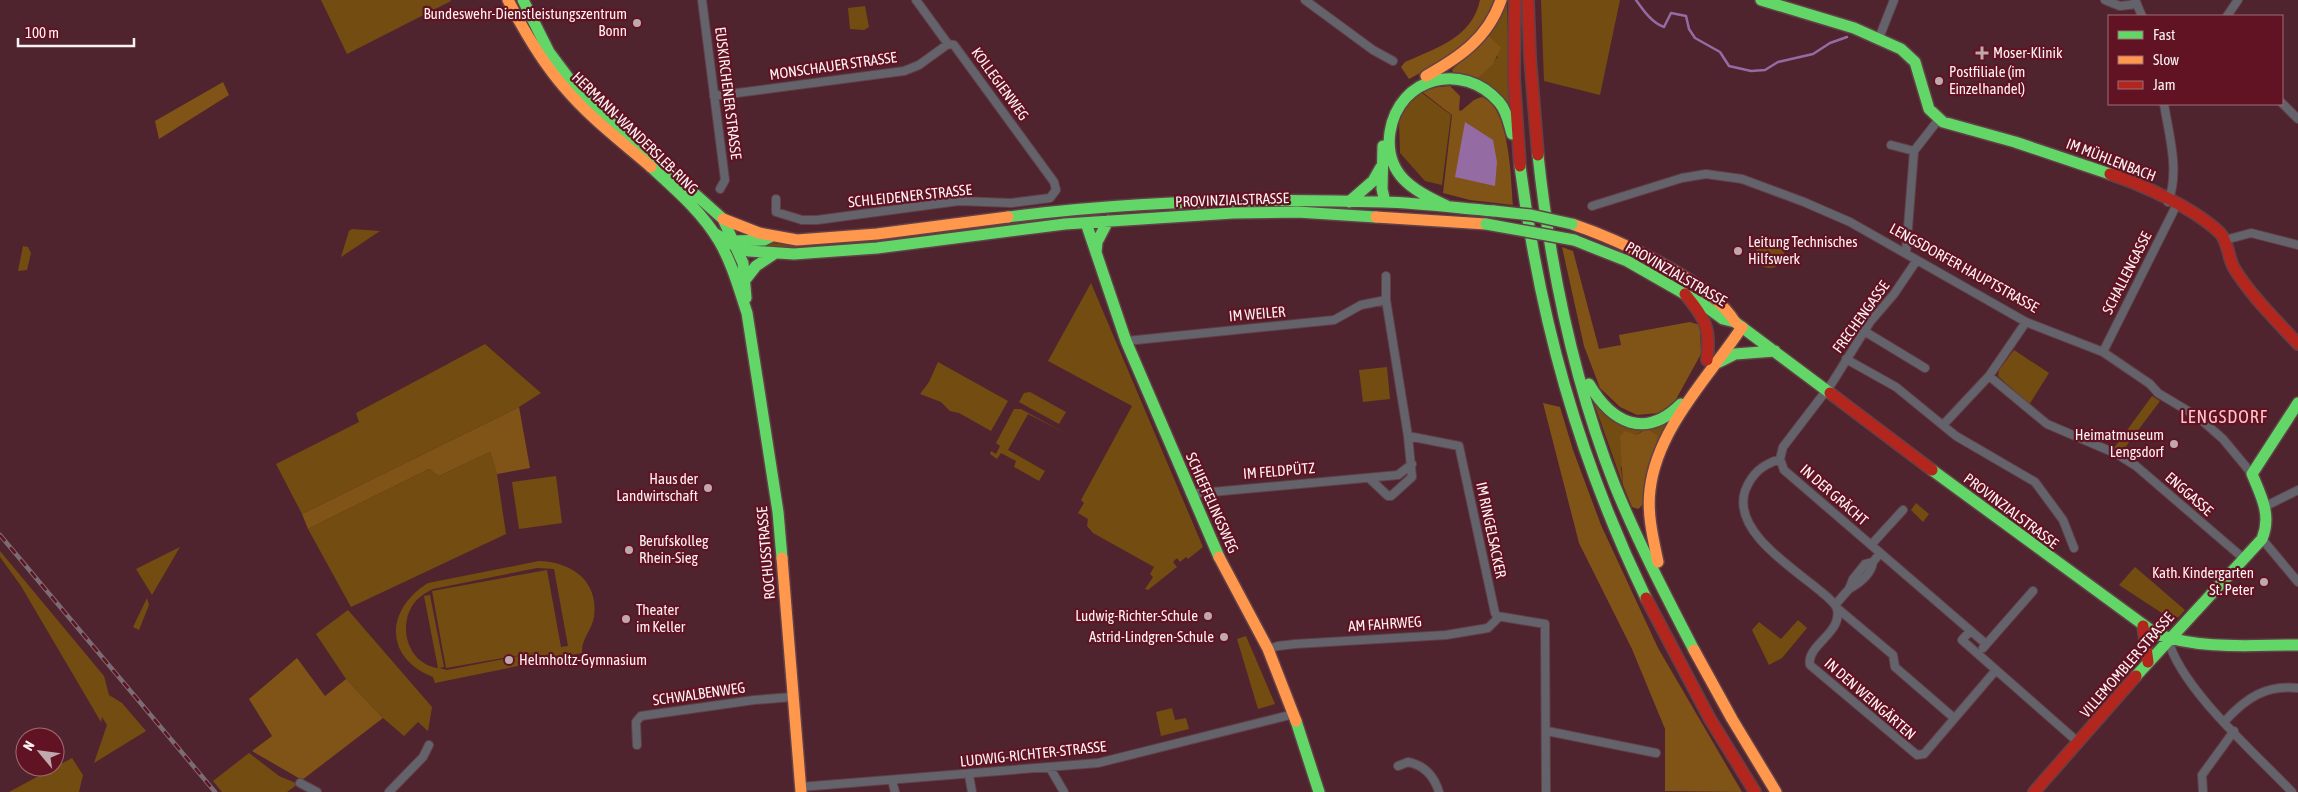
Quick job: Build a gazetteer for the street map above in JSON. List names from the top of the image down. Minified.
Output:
{"streets":{"main road":["HERMANN-WANDERSLEB-RING","IM MÜHLENBACH","PROVINZIALSTRASSE","LENGSDORFER HAUPTSTRASSE","SCHIEFFELINGSWEG","ROCHUSSTRASSE","VILLEMOMBLER STRASSE"],"street":["MONSCHAUER STRASSE","KOLLEGIENWEG","EUSKIRCHENER STRASSE","SCHLEIDENER STRASSE","SCHALLENGASSE","IM WEILER","FRECHENGASSE","IM FELDPÜTZ","ENGGASSE","IN DER GRÄCHT","IM RINGELSACKER","AM FAHRWEG","SCHWALBENWEG","IN DEN WEINGÄRTEN","LUDWIG-RICHTER-STRASSE"]},"crossings":[["MONSCHAUER STRASSE","KOLLEGIENWEG"],["MONSCHAUER STRASSE","EUSKIRCHENER STRASSE"],["KOLLEGIENWEG","SCHLEIDENER STRASSE"],["HERMANN-WANDERSLEB-RING","PROVINZIALSTRASSE"],["HERMANN-WANDERSLEB-RING","ROCHUSSTRASSE"],["IM MÜHLENBACH","SCHALLENGASSE"],["PROVINZIALSTRASSE","FRECHENGASSE"],["PROVINZIALSTRASSE","SCHIEFFELINGSWEG"],["PROVINZIALSTRASSE","ROCHUSSTRASSE"],["PROVINZIALSTRASSE","VILLEMOMBLER STRASSE"],["LENGSDORFER HAUPTSTRASSE","SCHALLENGASSE"],["LENGSDORFER HAUPTSTRASSE","FRECHENGASSE"],["IM WEILER","SCHIEFFELINGSWEG"],["IM FELDPÜTZ","SCHIEFFELINGSWEG"],["ENGGASSE","VILLEMOMBLER STRASSE"],["SCHIEFFELINGSWEG","AM FAHRWEG"],["SCHIEFFELINGSWEG","LUDWIG-RICHTER-STRASSE"],["IM RINGELSACKER","AM FAHRWEG"],["ROCHUSSTRASSE","SCHWALBENWEG"],["ROCHUSSTRASSE","LUDWIG-RICHTER-STRASSE"]],"districts":["LENGSDORF"],"places":{"other":["Bundeswehr-Dienstleistungszentrum Bonn","Postfiliale (im Einzelhandel)","Leitung Technisches Hilfswerk","Heimatmuseum Lengsdorf","Haus der Landwirtschaft","Berufskolleg Rhein-Sieg","Kath. Kindergarten St. Peter","Ludwig-Richter-Schule","Theater im Keller","Astrid-Lindgren-Schule","Helmholtz-Gymnasium"],"health":["Moser-Klinik"]},"legend":["Fast","Slow","Jam"],"scale_bar":"100 m","north":"top left"}
